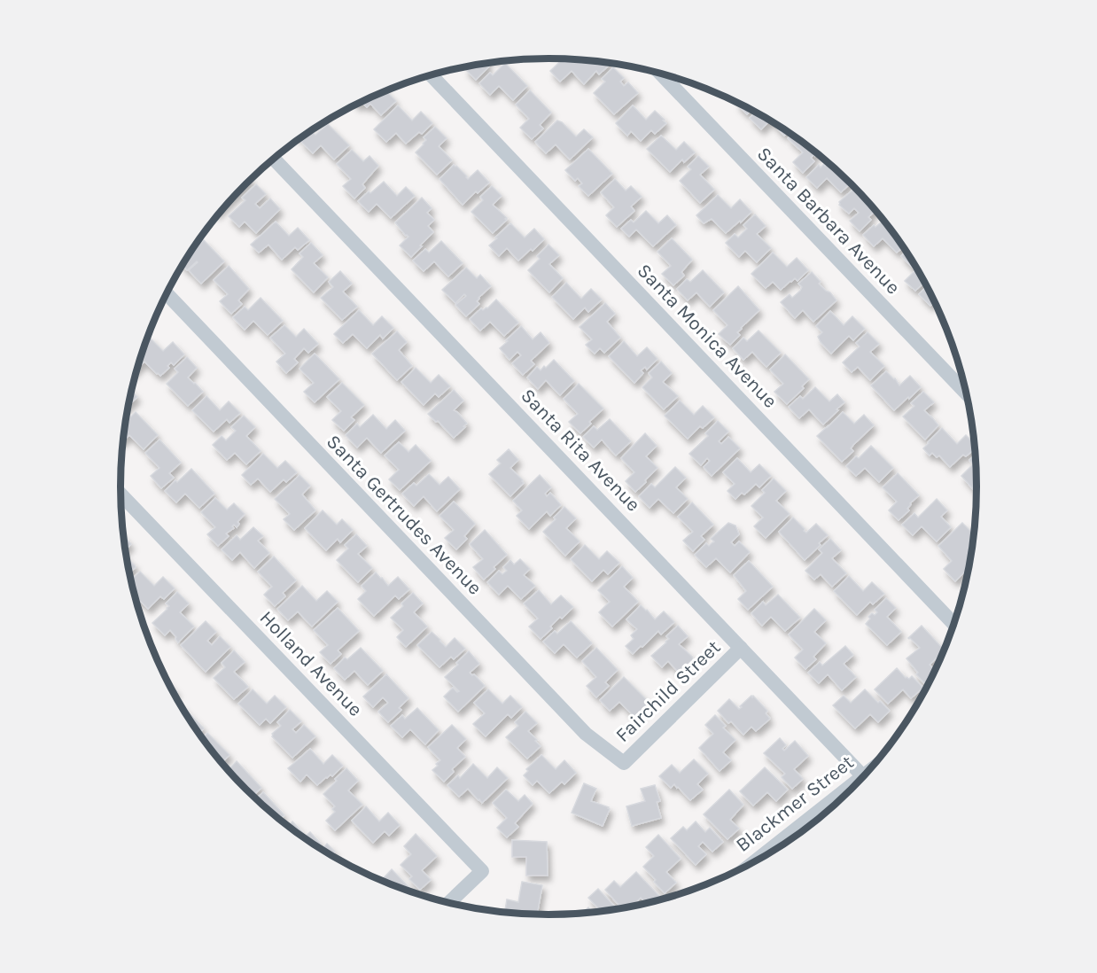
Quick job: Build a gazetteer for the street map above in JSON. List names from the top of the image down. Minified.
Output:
{"streets":{"street":["Santa Barbara Avenue","Santa Monica Avenue","Santa Rita Avenue","Santa Gertrudes Avenue","Holland Avenue","Fairchild Street","Blackmer Street"]},"crossings":[["Santa Rita Avenue","Fairchild Street"],["Santa Rita Avenue","Blackmer Street"],["Santa Gertrudes Avenue","Fairchild Street"]]}
